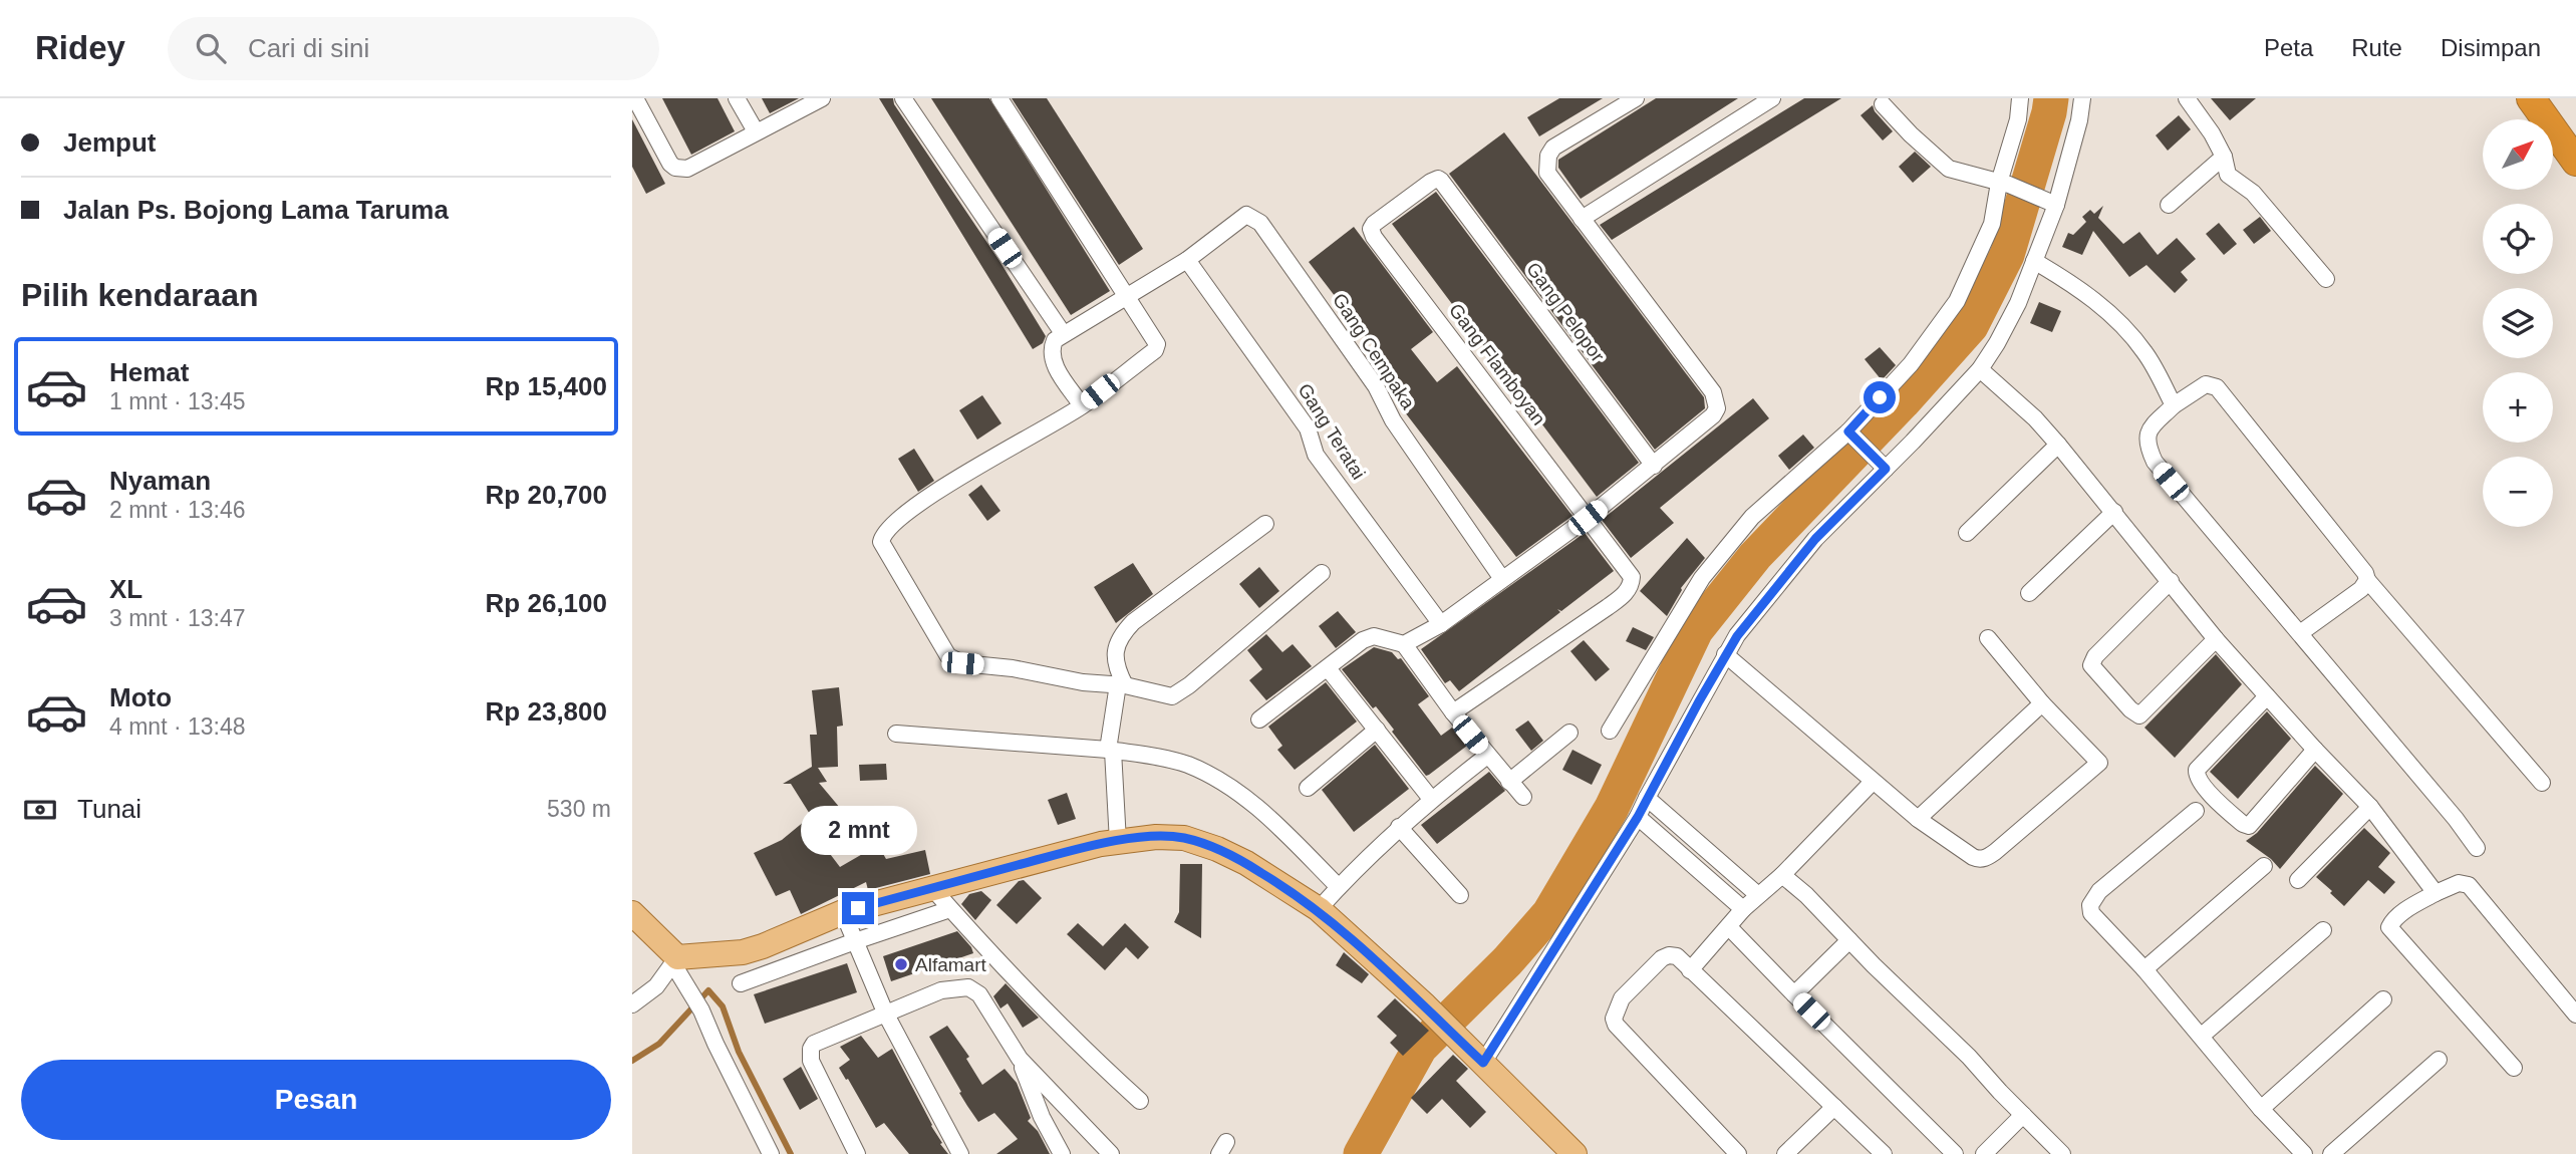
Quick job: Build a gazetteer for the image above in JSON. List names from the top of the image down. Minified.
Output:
{"streets":{"street":["Gang Pelopor","Gang Cempaka","Gang Flamboyan","Gang Teratai"]},"crossings":[["Gang Pelopor","Gang Flamboyan"],["Gang Cempaka","Gang Teratai"]],"places":["Alfamart"],"north":"top right","page":{"header":"Ridey","search":"Cari di sini","nav":["Peta","Rute","Disimpan"],"banner":["Jemput","Jalan Ps. Bojong Lama Taruma"],"map_buttons":["+","−"],"heading":"Pilih kendaraan","list":[{"name":"Hemat","note":"1 mnt · 13:45","value":"Rp 15,400"},{"name":"Nyaman","note":"2 mnt · 13:46","value":"Rp 20,700"},{"name":"XL","note":"3 mnt · 13:47","value":"Rp 26,100"},{"name":"Moto","note":"4 mnt · 13:48","value":"Rp 23,800"}],"pay":["Tunai","530 m"],"bubble":"2 mnt","buttons":"Pesan"}}
